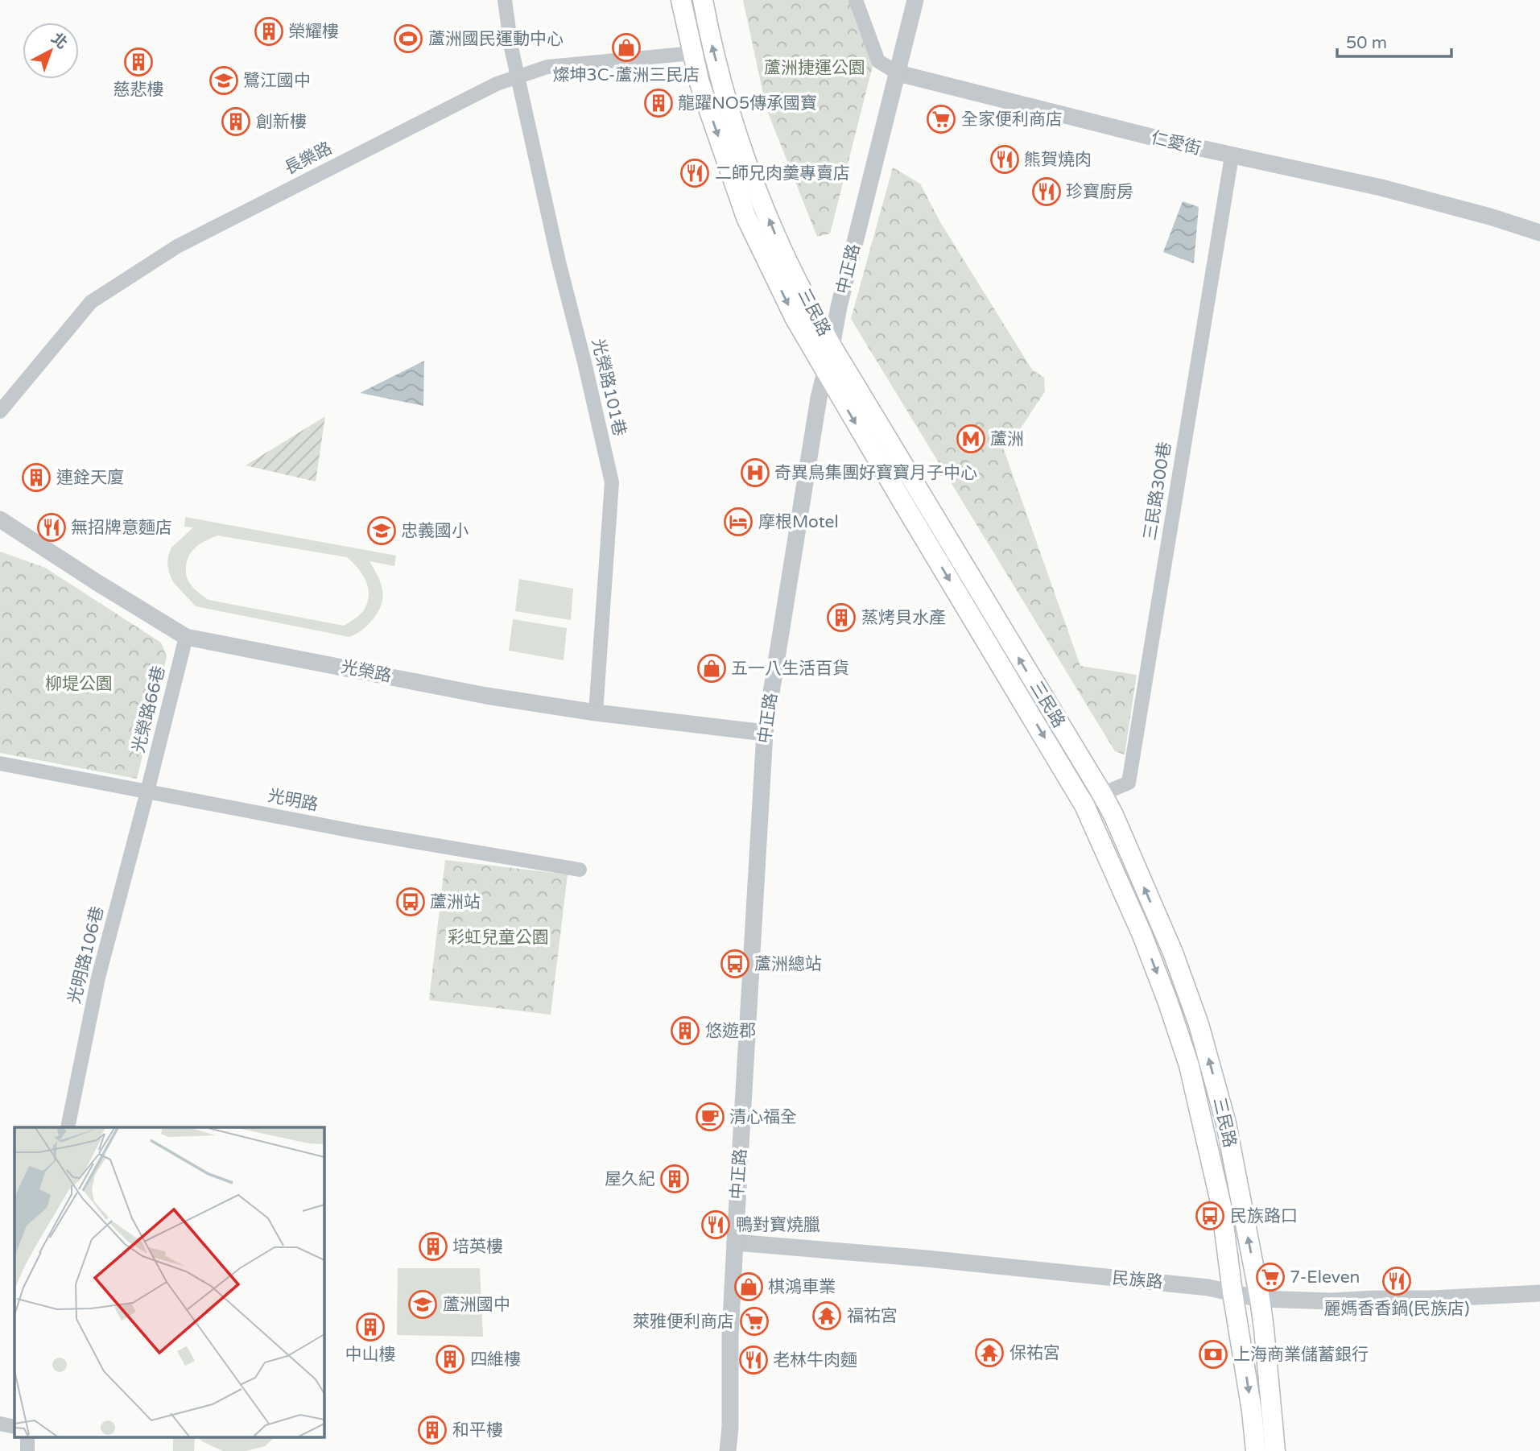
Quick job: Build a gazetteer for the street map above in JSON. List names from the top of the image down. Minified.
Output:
{"streets":{"main road":["三民路"],"street":["仁愛街","長樂路","中正路","光榮路101巷","三民路300巷","光榮路","光榮路66巷","光明路","光明路106巷","民族路"]},"crossings":[["仁愛街","中正路"],["仁愛街","三民路300巷"],["長樂路","三民路"],["長樂路","光榮路101巷"],["中正路","三民路"],["中正路","光榮路"],["中正路","民族路"],["三民路","三民路300巷"],["三民路","民族路"],["光榮路101巷","光榮路"],["光榮路","光榮路66巷"],["光榮路66巷","光明路"],["光榮路66巷","光明路106巷"],["光明路","光明路106巷"]],"parks":["蘆洲捷運公園","柳堤公園","彩虹兒童公園"],"places":{"building":["榮耀樓","慈悲樓","龍躍NO5傳承國寶","創新樓","連銓天廈","蒸烤貝水產","悠遊郡","屋久紀","培英樓","中山樓","四維樓","和平樓"],"sports":["蘆洲國民運動中心"],"shop":["燦坤3C-蘆洲三民店","五一八生活百貨","棋鴻車業"],"school or university":["鷺江國中","忠義國小","蘆洲國中"],"supermarket":["全家便利商店","7-Eleven","萊雅便利商店"],"restaurant":["熊賀燒肉","二師兄肉羹專賣店","珍寶廚房","無招牌意麵店","鴨對寶燒臘","麗媽香香鍋(民族店)","老林牛肉麵"],"metro station":["蘆洲"],"hospital":["奇異鳥集團好寶寶月子中心"],"hotel":["摩根Motel"],"bus stop":["蘆洲站","蘆洲總站","民族路口"],"cafe":["清心福全"],"temple":["福祐宮","保祐宮"],"bank":["上海商業儲蓄銀行"]},"scale_bar":"50 m","north":"top right"}
